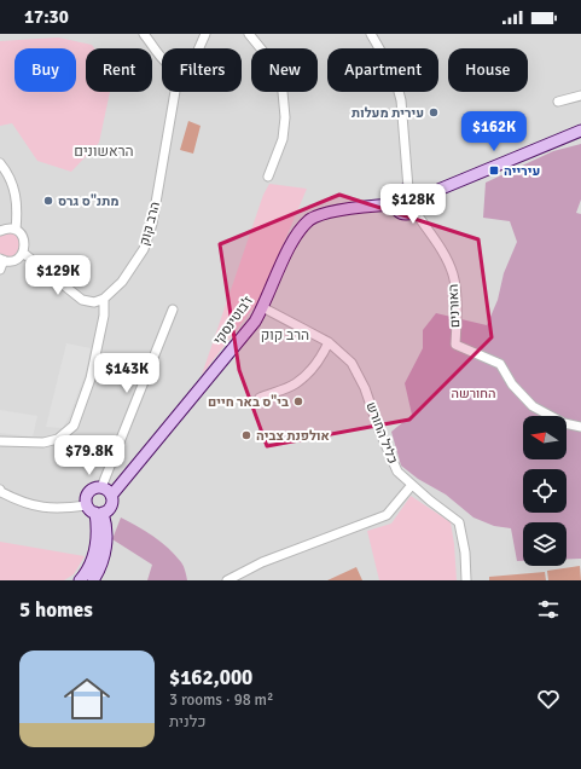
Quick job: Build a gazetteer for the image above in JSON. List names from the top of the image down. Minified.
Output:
{"streets":{"street":["הרב קוק","האורנים","ז'בוטינסקי","כליל החורש"]},"crossings":[["האורנים","ז'בוטינסקי"],["ז'בוטינסקי","כליל החורש"]],"districts":["הראשונים","הרב קוק"],"parks":["החורשה"],"places":{"other":["עירית מעלות","מתנ\"ס גרס","בי\"ס באר חיים","אולפנת צביה"],"transit":["עירייה"]},"north":"left","page":{"status":"17:30","chip":["Buy","Rent","Filters","New","Apartment","House"],"price":["$162K","$128K","$129K","$143K","$79.8K"],"heading":"5 homes","list":[{"name":"$162,000","note":"3 rooms · 98 m² · כלנית"}]}}
